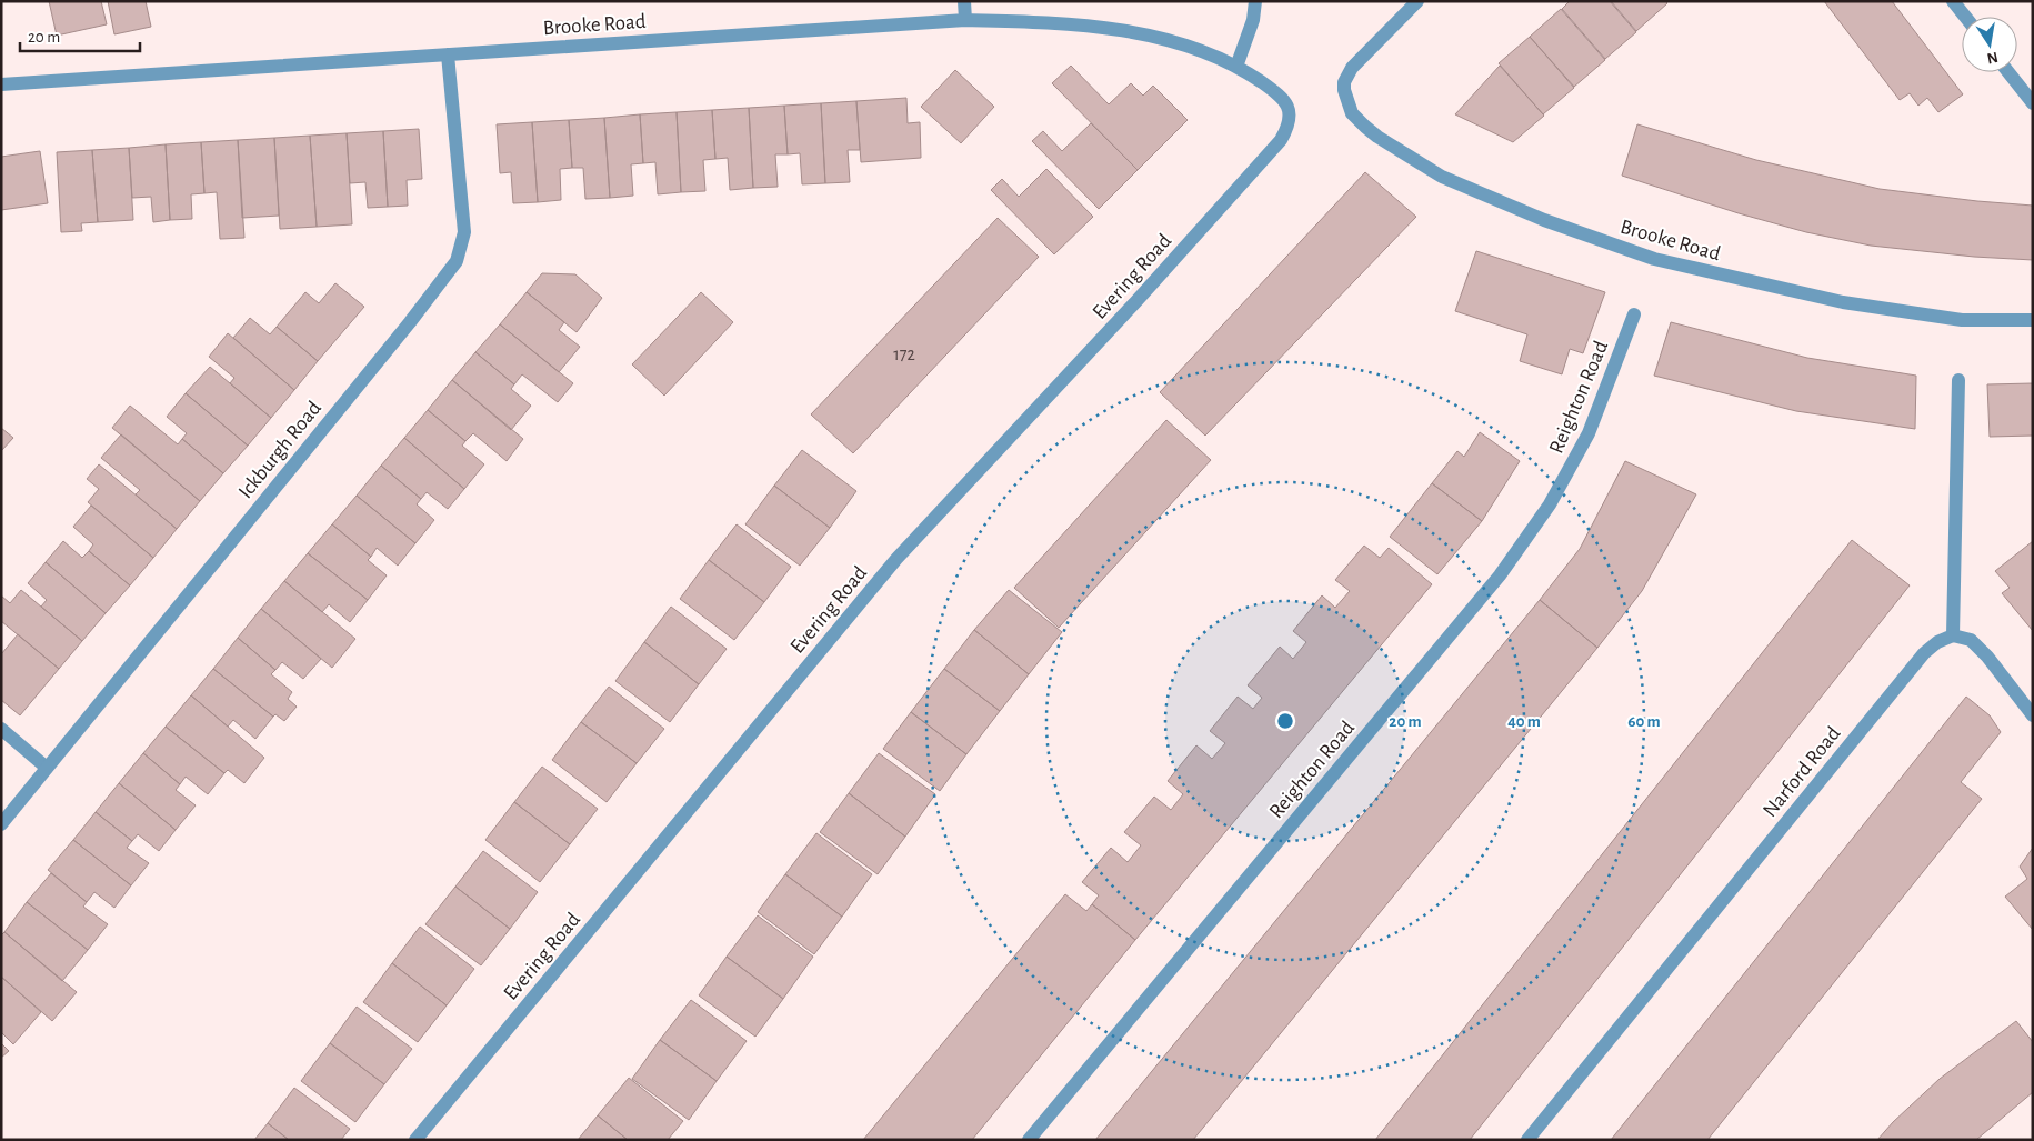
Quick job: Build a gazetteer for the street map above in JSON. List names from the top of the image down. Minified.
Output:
{"streets":{"street":["Brooke Road","Evering Road","Reighton Road","Ickburgh Road","Narford Road"]},"crossings":[["Brooke Road","Evering Road"],["Brooke Road","Ickburgh Road"]],"house_numbers":["172"],"scale_bar":"20 m","north":"bottom","rings":["20 m","40 m","60 m"]}
